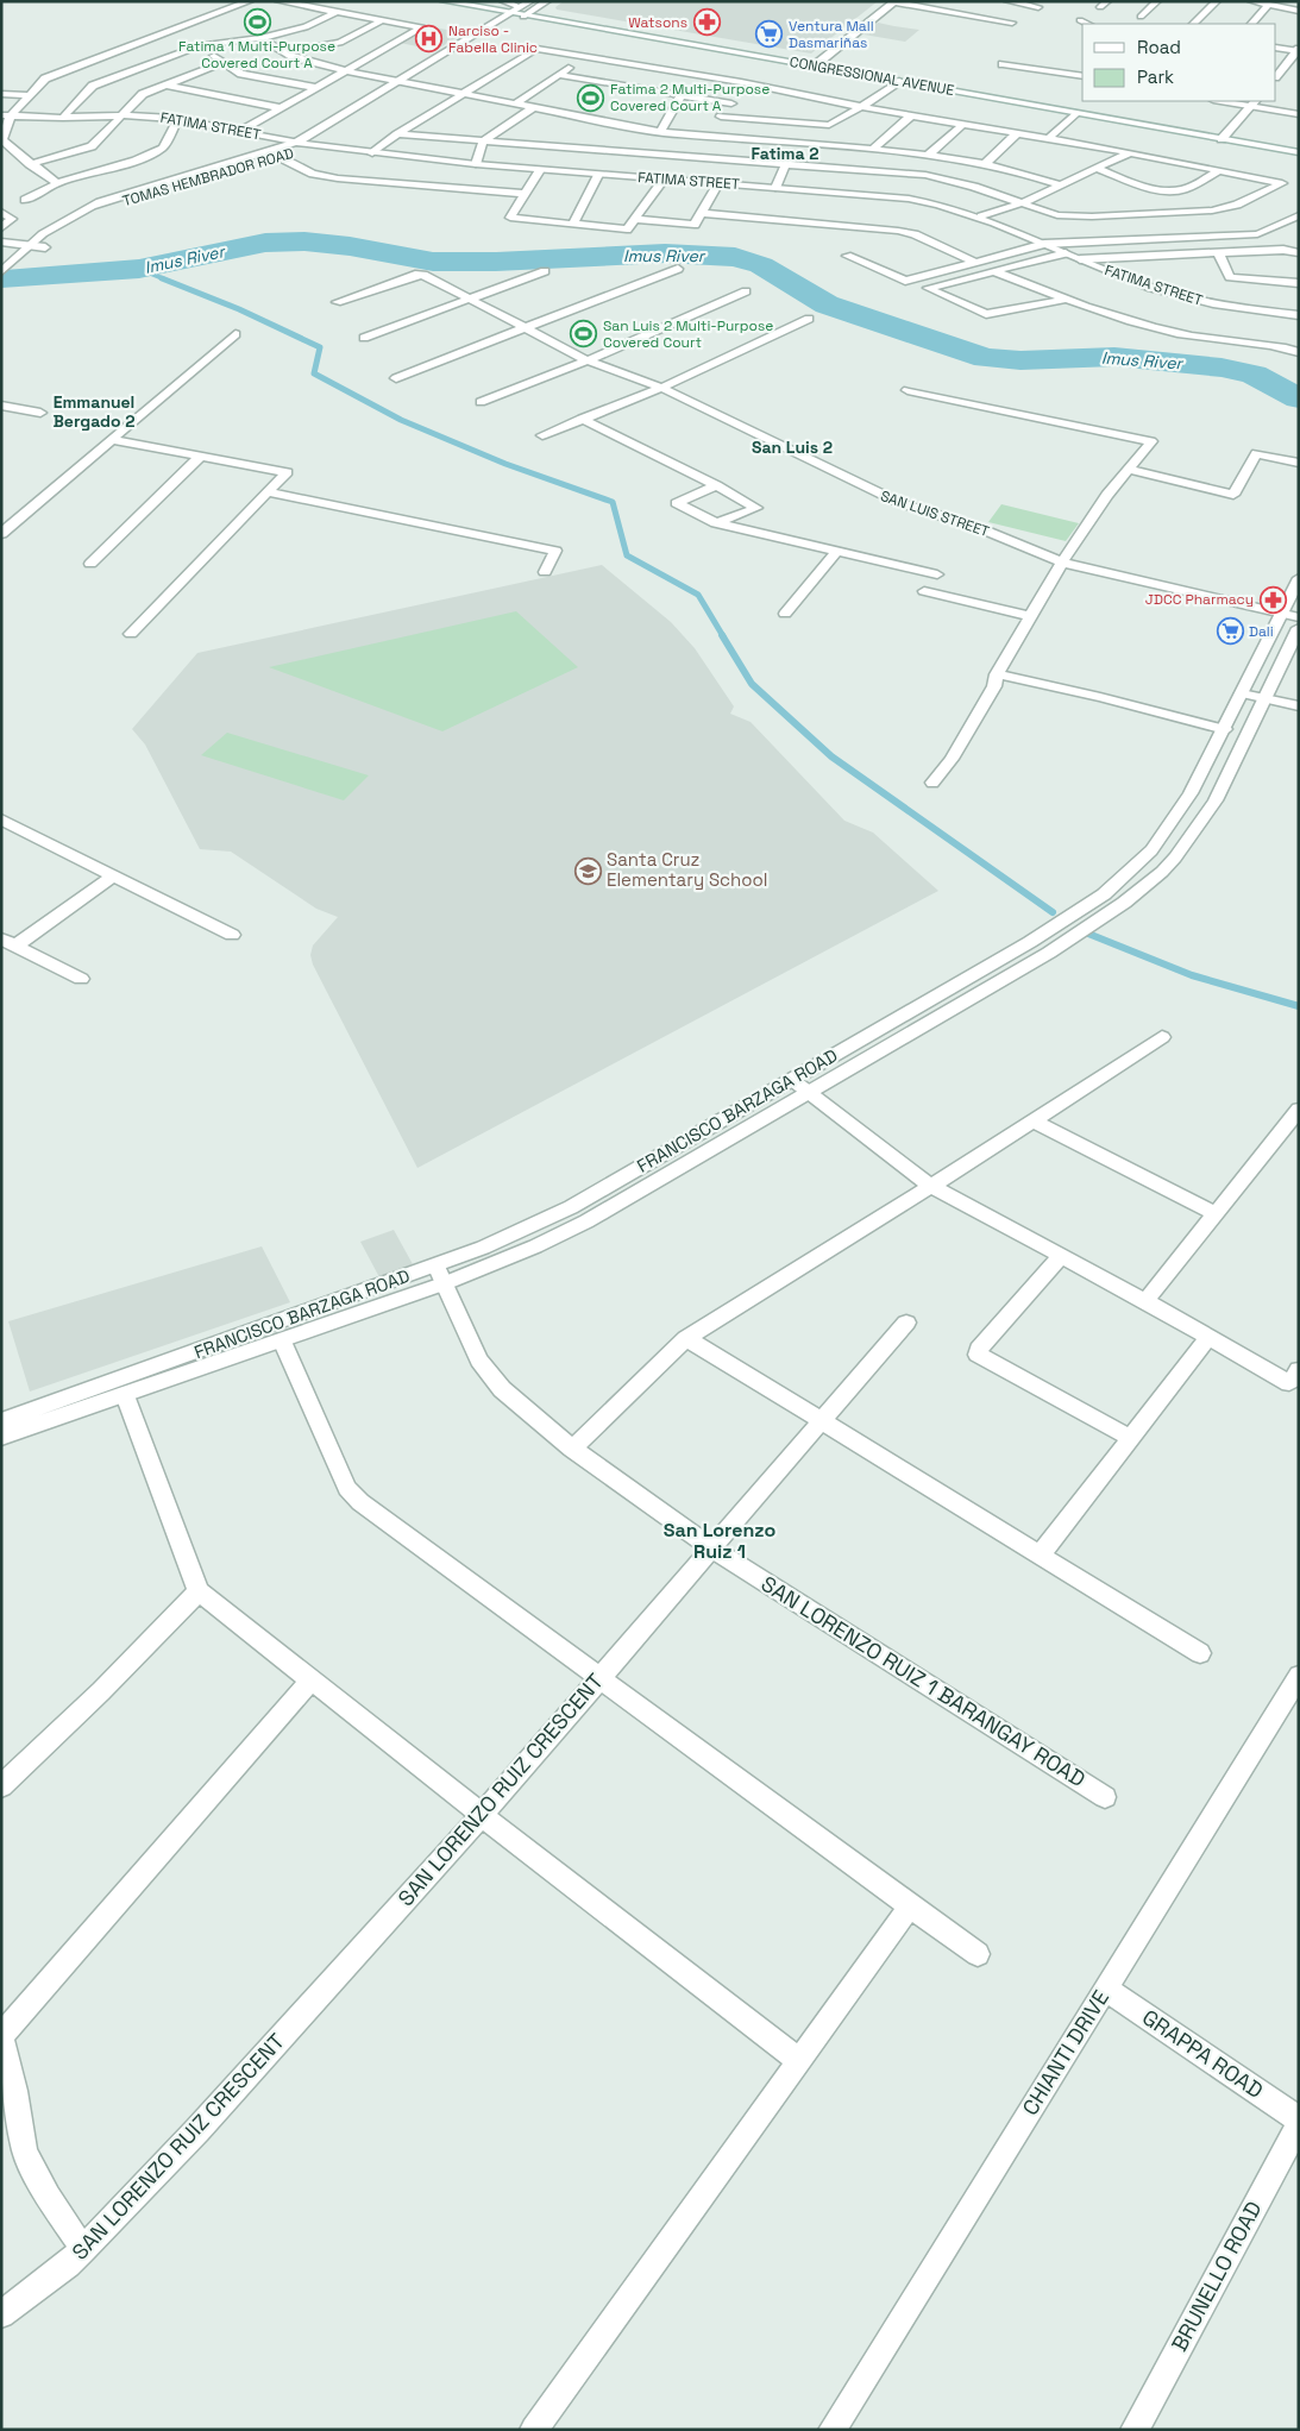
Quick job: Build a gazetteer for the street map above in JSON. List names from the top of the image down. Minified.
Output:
{"streets":{"street":["CONGRESSIONAL AVENUE","FATIMA STREET","TOMAS HEMBRADOR ROAD","SAN LUIS STREET","FRANCISCO BARZAGA ROAD","SAN LORENZO RUIZ 1 BARANGAY ROAD","SAN LORENZO RUIZ CRESCENT","CHIANTI DRIVE","GRAPPA ROAD","BRUNELLO ROAD"]},"crossings":[["CONGRESSIONAL AVENUE","TOMAS HEMBRADOR ROAD"],["FATIMA STREET","TOMAS HEMBRADOR ROAD"],["SAN LUIS STREET","FRANCISCO BARZAGA ROAD"],["SAN LORENZO RUIZ 1 BARANGAY ROAD","SAN LORENZO RUIZ CRESCENT"],["CHIANTI DRIVE","GRAPPA ROAD"],["GRAPPA ROAD","BRUNELLO ROAD"]],"districts":["Fatima 2","Emmanuel Bergado 2","San Luis 2","San Lorenzo Ruiz 1"],"water":["Imus River"],"places":{"sports":["Fatima 1 Multi-Purpose Covered Court A","Fatima 2 Multi-Purpose Covered Court A","San Luis 2 Multi-Purpose Covered Court"],"pharmacy":["Watsons","JDCC Pharmacy"],"supermarket":["Ventura Mall Dasmariñas","Dali"],"hospital":["Narciso - Fabella Clinic"],"school or university":["Santa Cruz Elementary School"]},"legend":["Road","Park"]}
